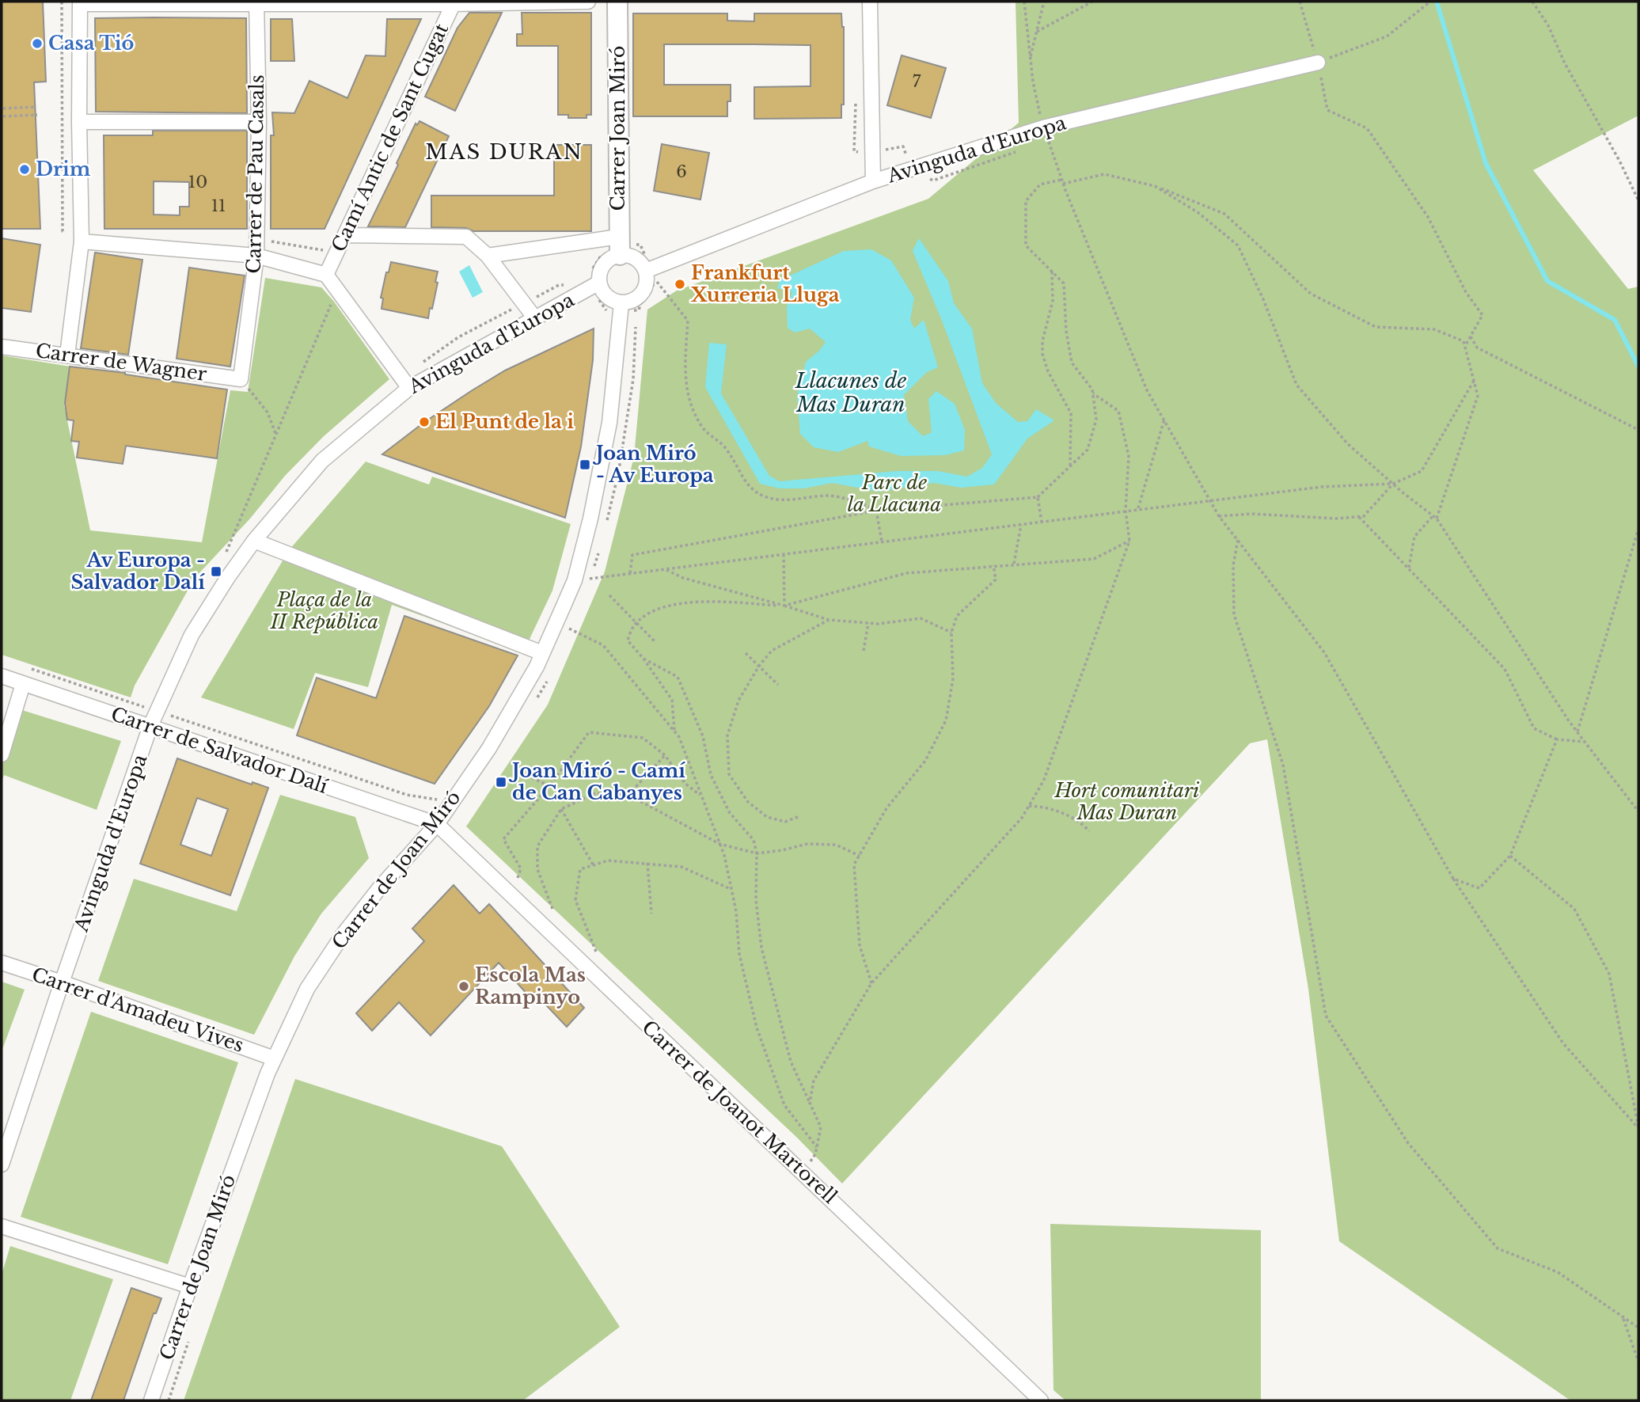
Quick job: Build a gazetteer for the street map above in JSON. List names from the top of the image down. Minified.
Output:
{"streets":{"street":["Carrer Joan Miró","Camí Antic de Sant Cugat","Avinguda d'Europa","Carrer de Pau Casals","Carrer de Wagner","Carrer de Salvador Dalí","Carrer de Joan Miró","Carrer d'Amadeu Vives","Carrer de Joanot Martorell"]},"crossings":[["Avinguda d'Europa","Carrer de Salvador Dalí"],["Avinguda d'Europa","Carrer d'Amadeu Vives"],["Carrer de Pau Casals","Carrer de Wagner"],["Carrer de Salvador Dalí","Carrer de Joan Miró"],["Carrer de Salvador Dalí","Carrer de Joanot Martorell"],["Carrer de Joan Miró","Carrer d'Amadeu Vives"],["Carrer de Joan Miró","Carrer de Joanot Martorell"]],"districts":["MAS DURAN"],"water":["Llacunes de Mas Duran"],"parks":["Parc de la Llacuna","Plaça de la II República","Hort comunitari Mas Duran"],"places":{"other":["Casa Tió","Drim","Frankfurt Xurreria Lluga","El Punt de la i","Escola Mas Rampinyo"],"transit":["Joan Miró - Av Europa","Av Europa - Salvador Dalí","Joan Miró - Camí de Can Cabanyes"]},"house_numbers":["7","6","10","11"]}
